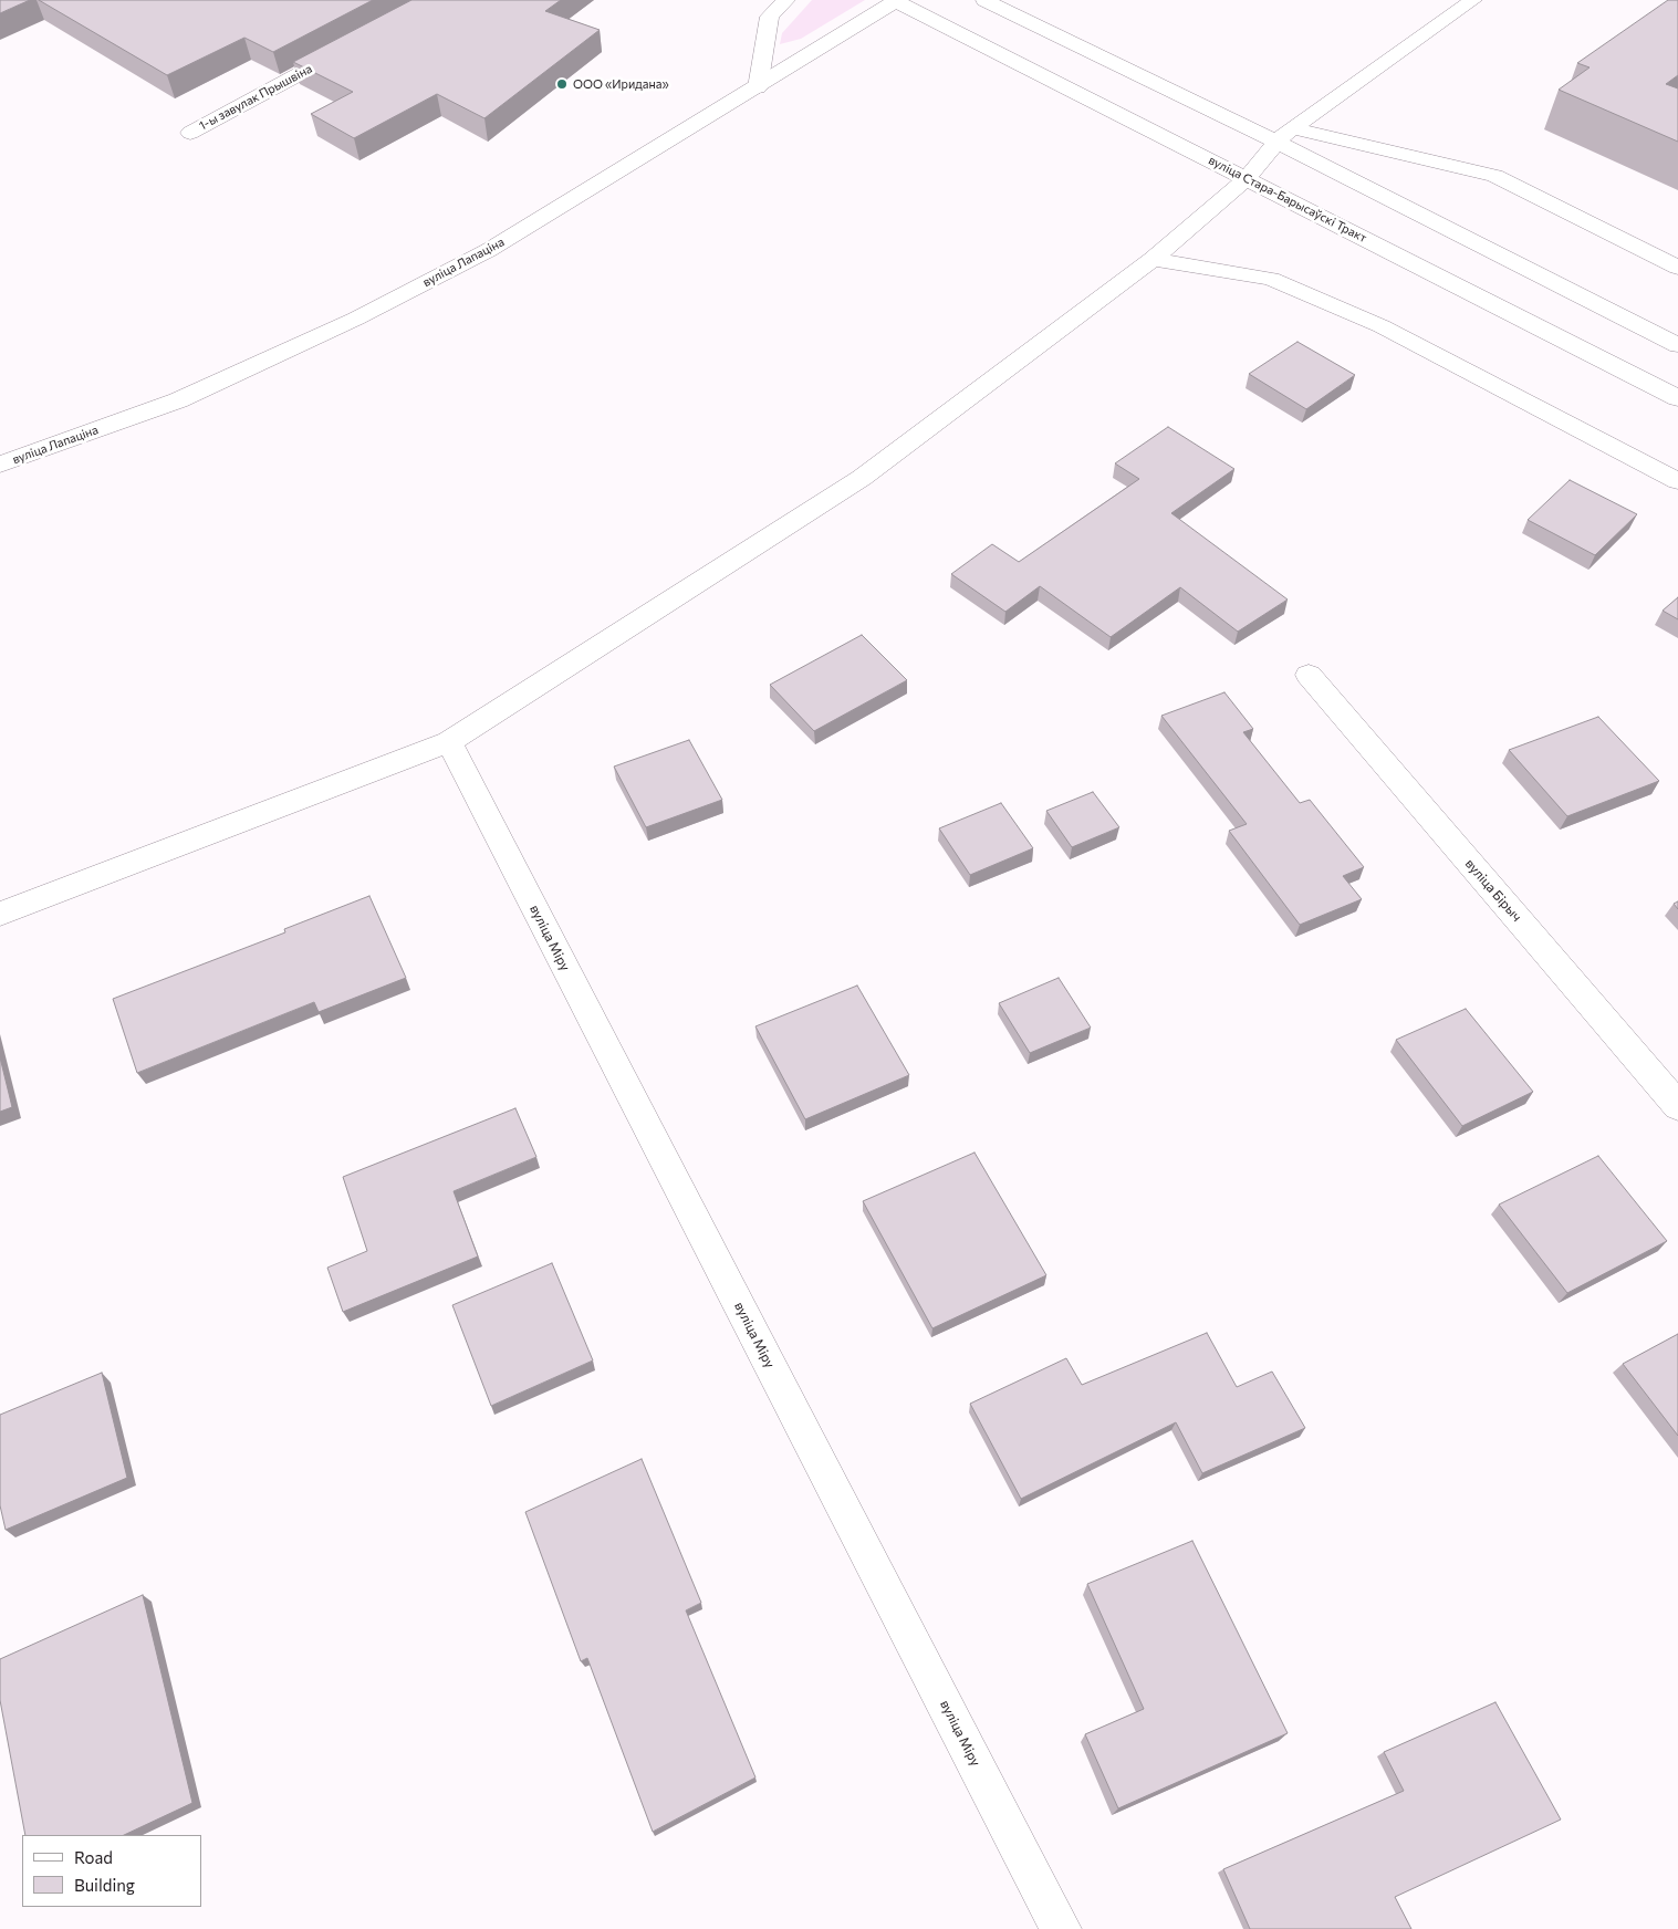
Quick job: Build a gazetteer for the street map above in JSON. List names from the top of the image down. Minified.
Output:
{"streets":{"street":["1-ы завулак Прышвіна","вуліца Стара-Барысаўскі Тракт","вуліца Лапаціна","вуліца Бірыч","вуліца Міру"]},"crossings":[["вуліца Стара-Барысаўскі Тракт","вуліца Лапаціна"]],"places":["ООО «Иридана»"],"legend":["Road","Building"]}
